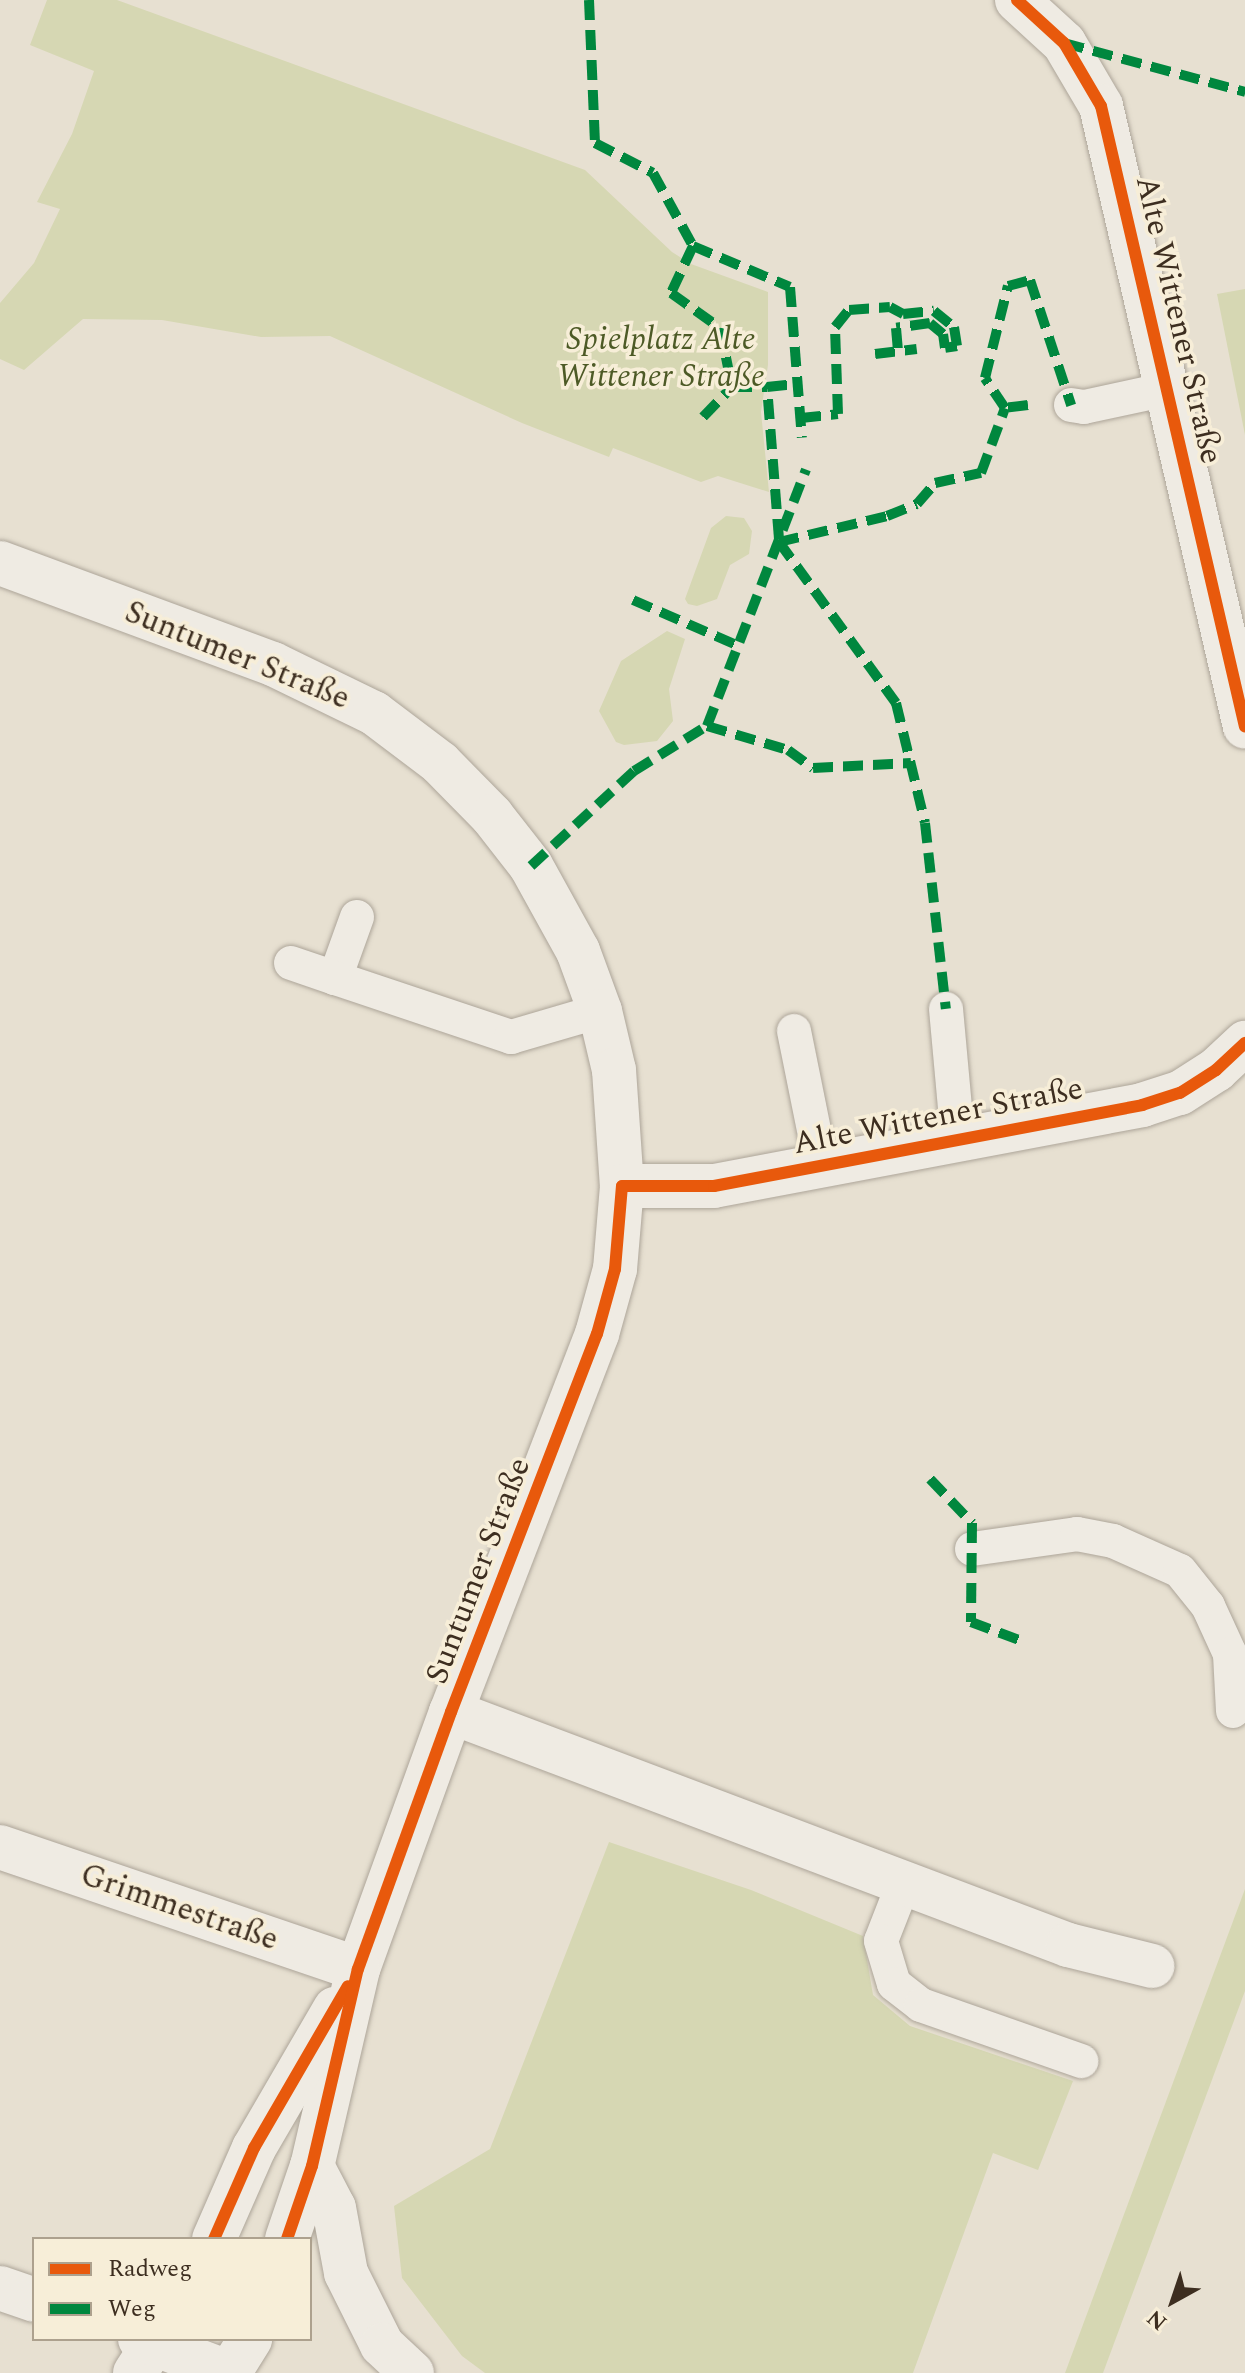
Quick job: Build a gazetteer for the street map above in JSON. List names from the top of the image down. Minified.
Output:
{"streets":{"street":["Alte Wittener Straße","Suntumer Straße","Grimmestraße"]},"crossings":[["Alte Wittener Straße","Suntumer Straße"],["Suntumer Straße","Grimmestraße"]],"parks":["Spielplatz Alte Wittener Straße"],"legend":["Radweg","Weg"],"north":"bottom left"}
